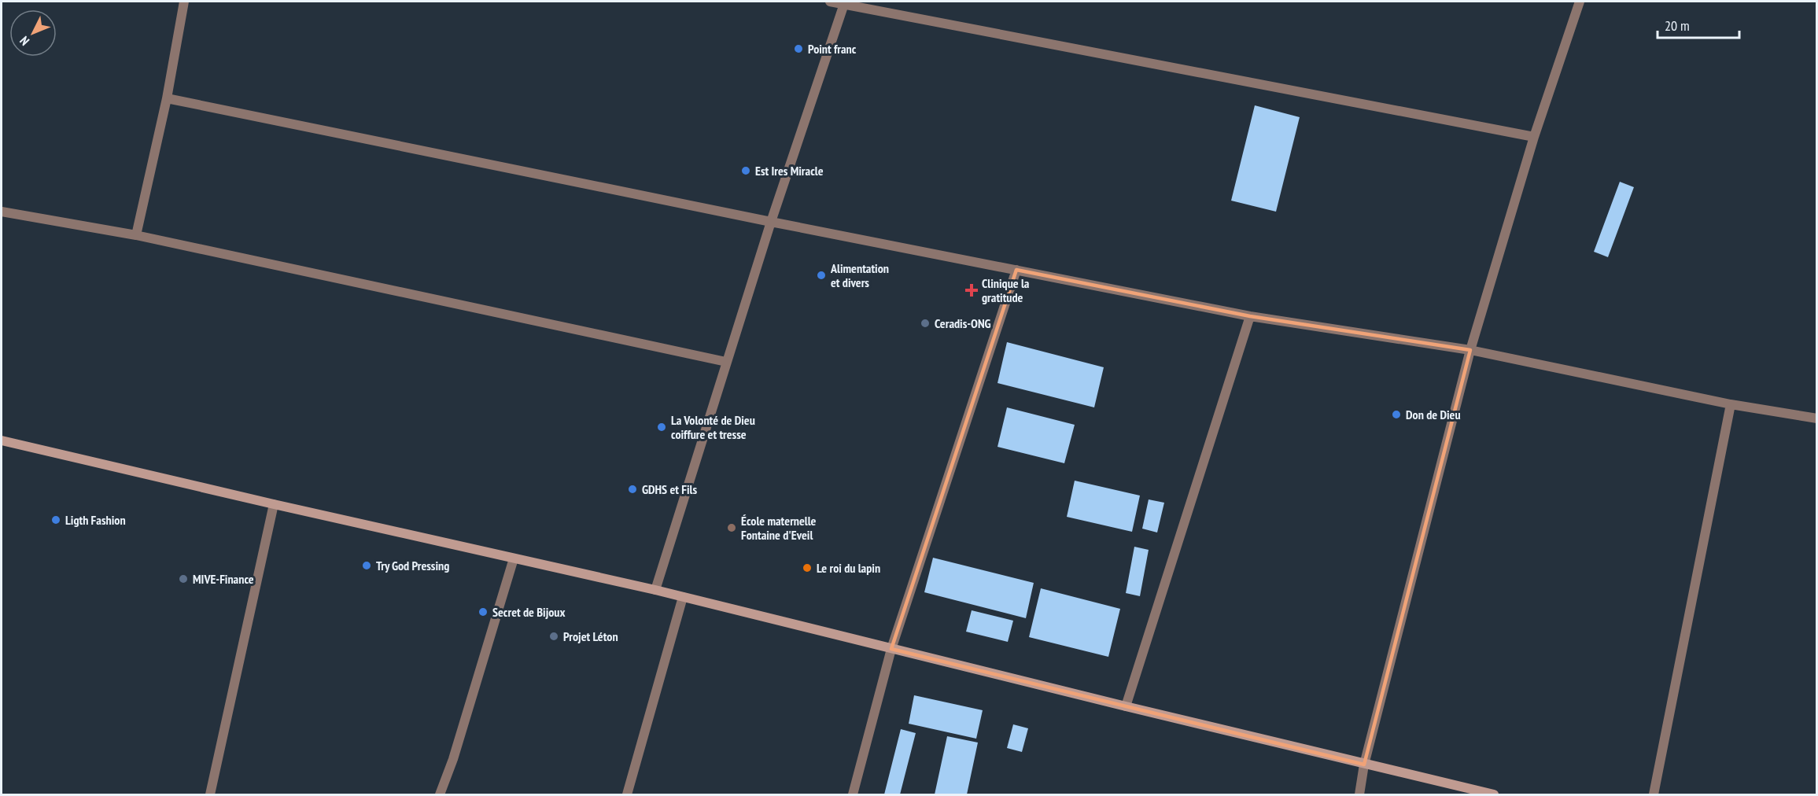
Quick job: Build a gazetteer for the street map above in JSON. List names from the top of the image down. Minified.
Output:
{"places":{"other":["Point franc","Est Ires Miracle","Alimentation et divers","Ceradis-ONG","Don de Dieu","La Volonté de Dieu coiffure et tresse","GDHS et Fils","Ligth Fashion","École maternelle Fontaine d'Eveil","Try God Pressing","Le roi du lapin","MIVE-Finance","Secret de Bijoux","Projet Léton"],"health":["Clinique la gratitude"]},"scale_bar":"20 m","north":"bottom left"}
